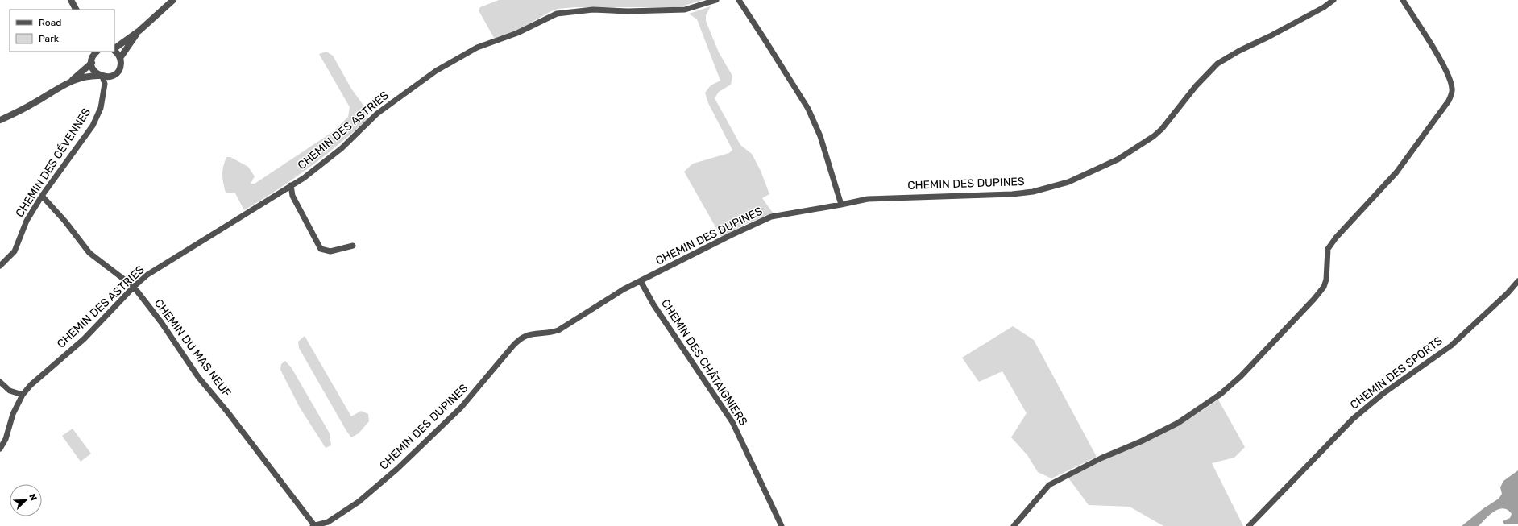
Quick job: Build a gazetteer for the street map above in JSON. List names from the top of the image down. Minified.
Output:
{"streets":{"street":["CHEMIN DES ASTRIES","CHEMIN DES CÉVENNES","CHEMIN DES DUPINES","CHEMIN DU MAS NEUF","CHEMIN DES CHÂTAIGNIERS","CHEMIN DES SPORTS"]},"crossings":[["CHEMIN DES ASTRIES","CHEMIN DU MAS NEUF"],["CHEMIN DES CÉVENNES","CHEMIN DU MAS NEUF"],["CHEMIN DES DUPINES","CHEMIN DU MAS NEUF"],["CHEMIN DES DUPINES","CHEMIN DES CHÂTAIGNIERS"]],"legend":["Road","Park"],"north":"top right"}
